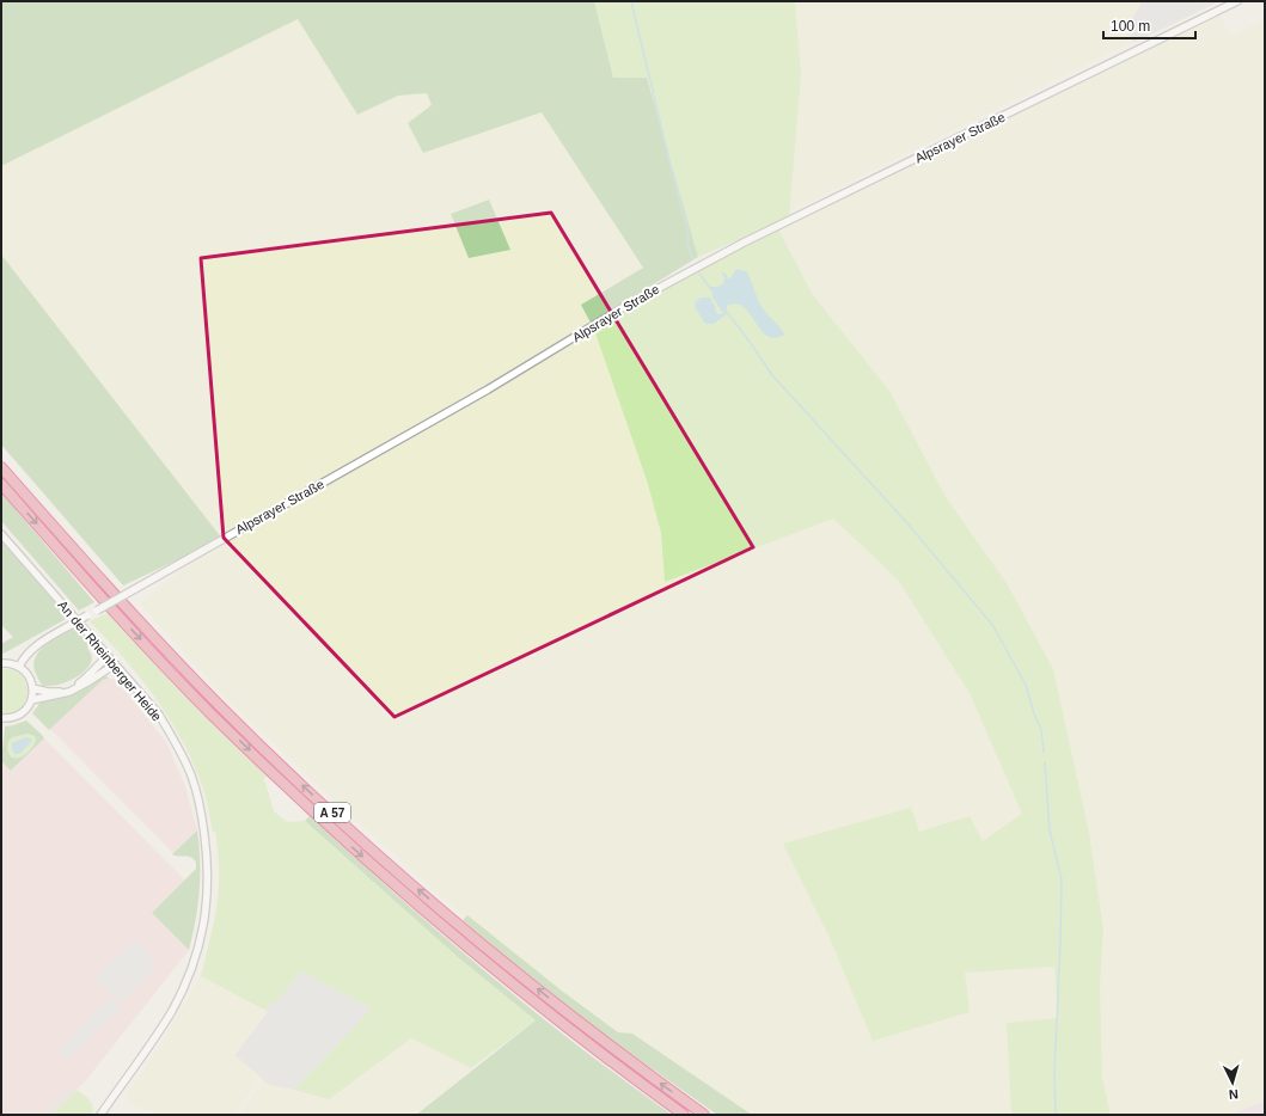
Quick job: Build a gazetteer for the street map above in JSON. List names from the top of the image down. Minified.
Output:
{"streets":{"highway":["A 57"],"street":["Alpsrayer Straße","An der Rheinberger Heide"]},"scale_bar":"100 m","north":"bottom"}
